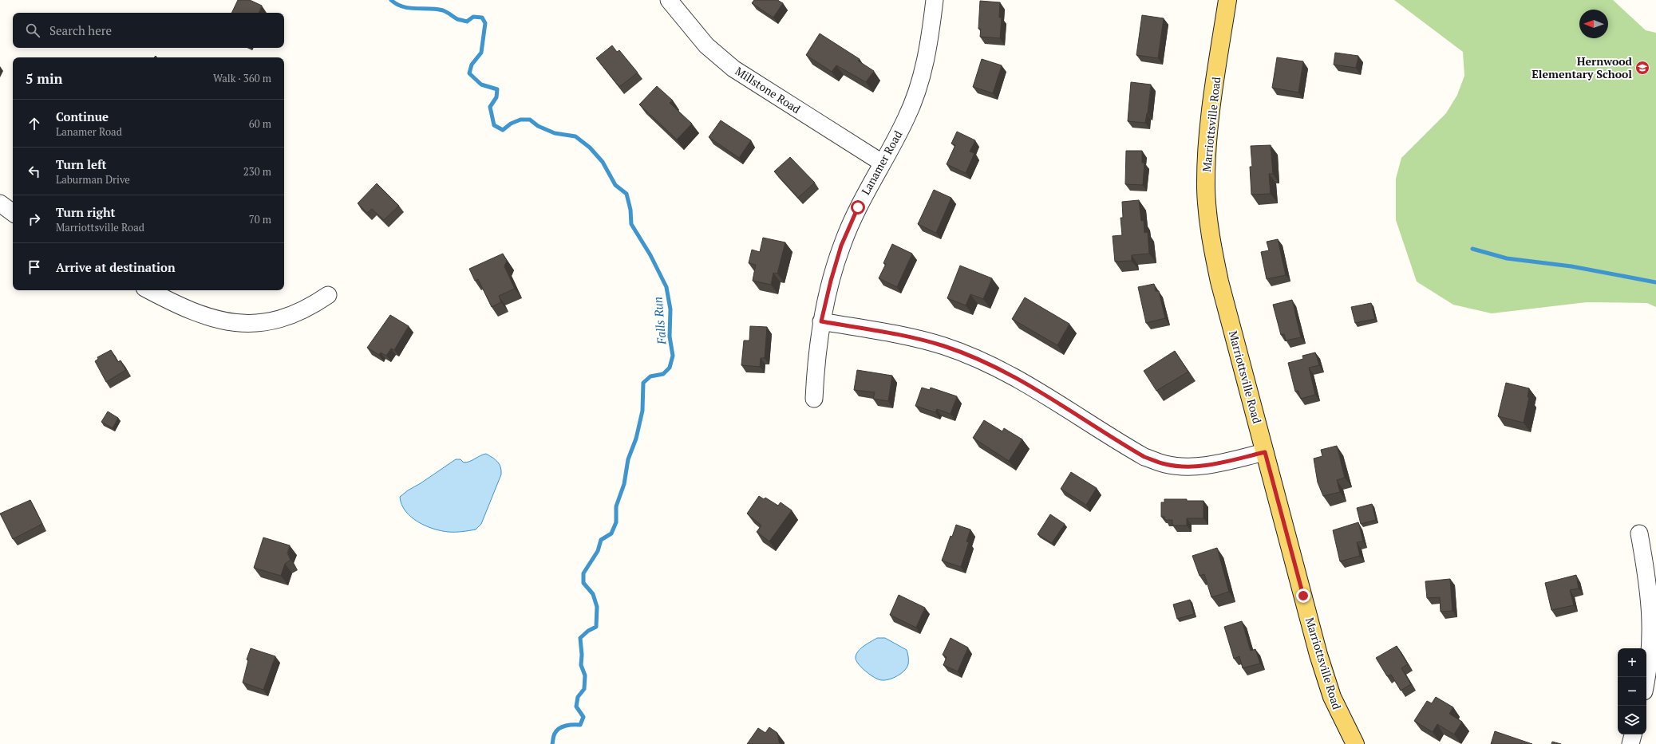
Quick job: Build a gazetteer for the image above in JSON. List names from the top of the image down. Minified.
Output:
{"streets":{"main road":["Marriottsville Road"],"street":["Millstone Road","Lanamer Road"]},"crossings":[["Millstone Road","Lanamer Road"]],"water":["Falls Run"],"places":{"school or university":["Hernwood Elementary School"]},"north":"left","page":{"search":"Search here","heading":["5 min","Walk · 360 m"],"list":[["Continue","Lanamer Road","60 m"],["Turn left","Laburman Drive","230 m"],["Turn right","Marriottsville Road","70 m"],"Arrive at destination"],"map_buttons":["+","−"]}}
